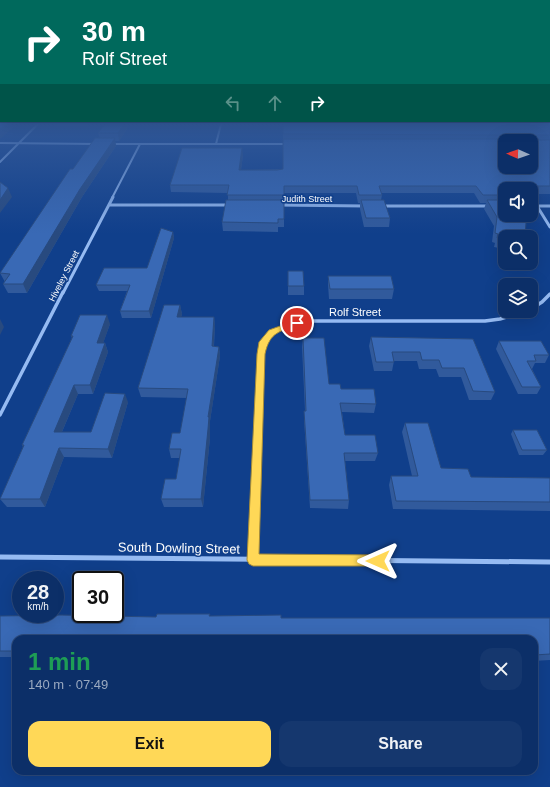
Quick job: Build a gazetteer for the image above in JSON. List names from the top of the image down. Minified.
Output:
{"streets":{"street":["Judith Street","Hiveley Street","Rolf Street","South Dowling Street"]},"crossings":[["Rolf Street","South Dowling Street"]],"north":"left","page":{"turn":["30 m","Rolf Street"],"speed":"28 km/h","limit":"30","heading":["1 min","140 m · 07:49"],"buttons":["Exit","Share"]}}
